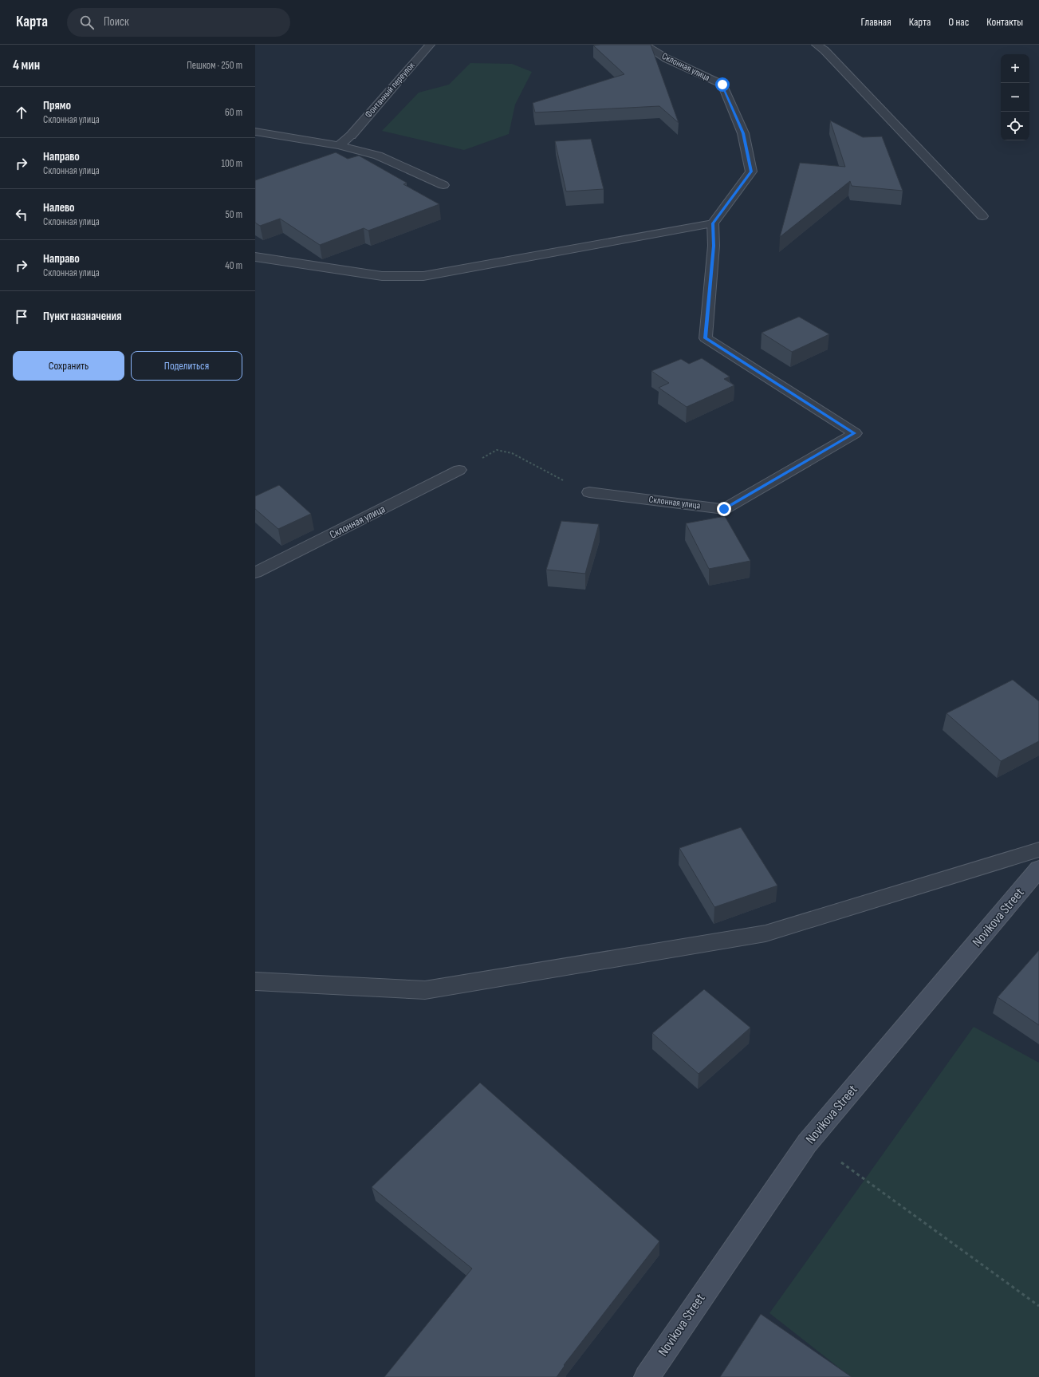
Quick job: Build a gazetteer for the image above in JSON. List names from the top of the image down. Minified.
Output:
{"streets":{"main road":["Novikova Street"],"street":["Склонная улица","Фонтанный переулок"]},"page":{"header":"Карта","search":"Поиск","nav":["Главная","Карта","О нас","Контакты"],"heading":["4 мин","Пешком · 250 m"],"map_buttons":["+","−"],"list":[["Прямо","Склонная улица","60 m"],["Направо","Склонная улица","100 m"],["Налево","Склонная улица","50 m"],["Направо","Склонная улица","40 m"],"Пункт назначения"],"buttons":["Сохранить","Поделиться"]}}
